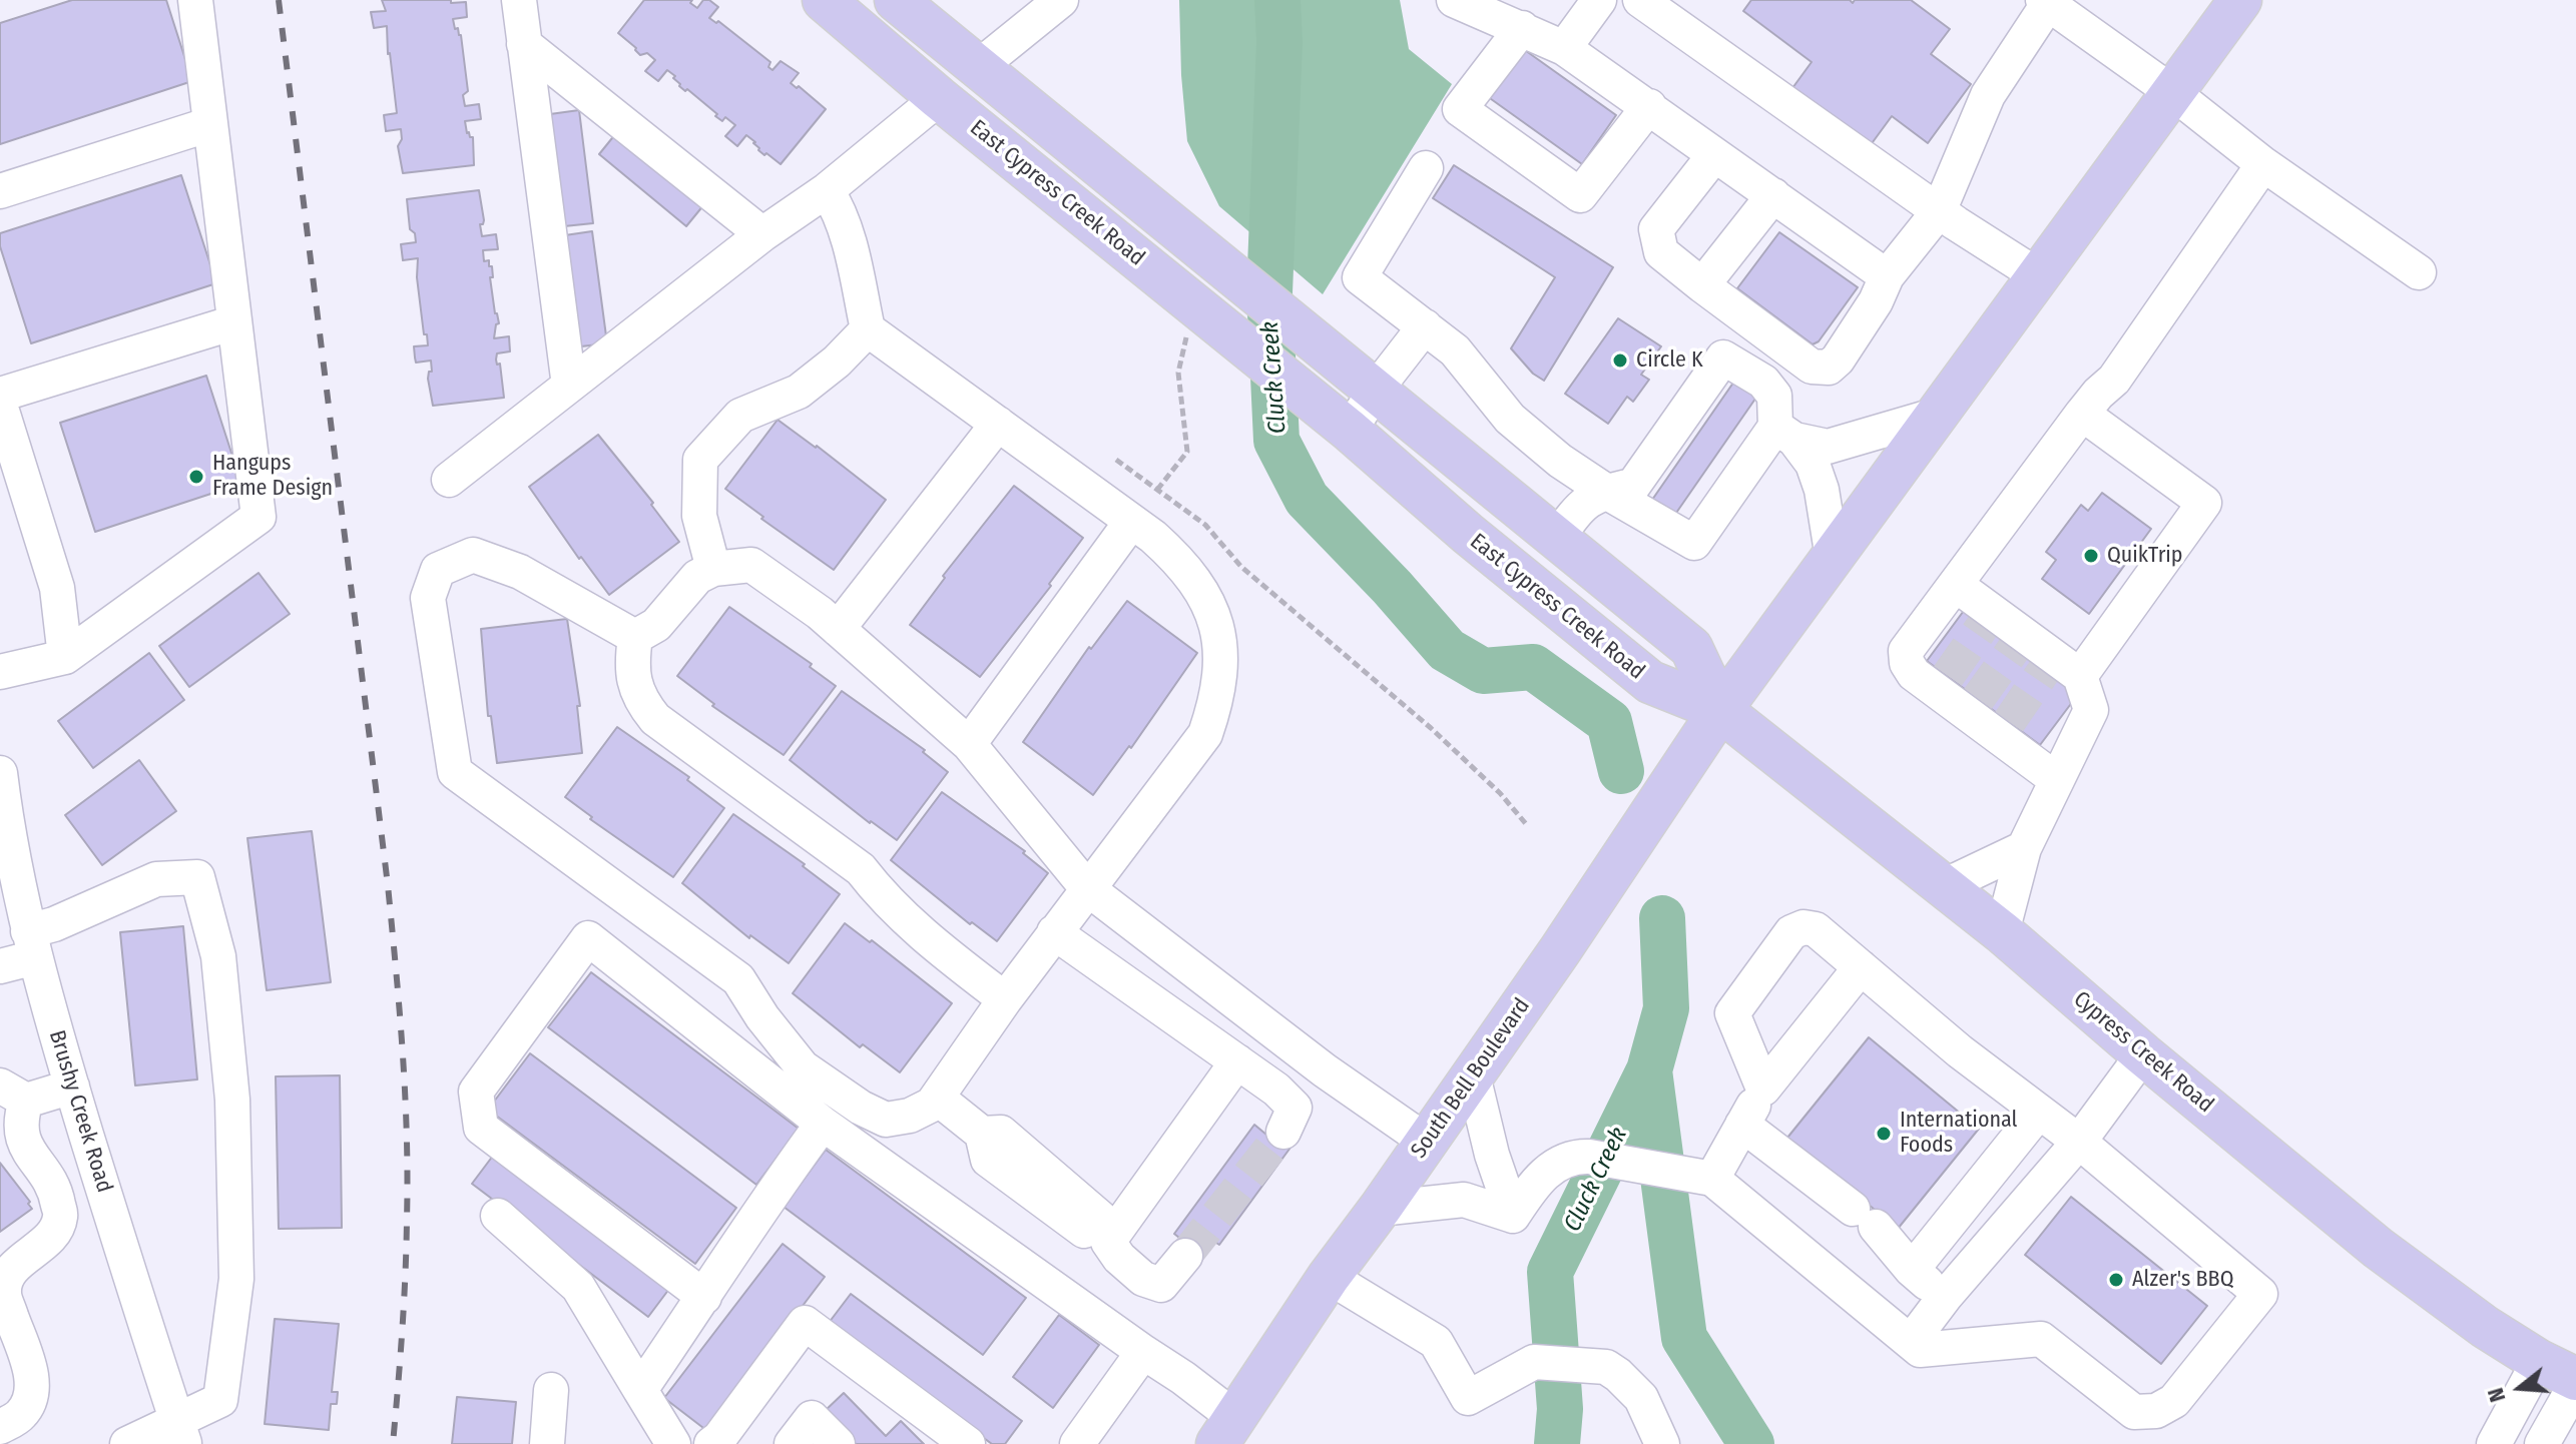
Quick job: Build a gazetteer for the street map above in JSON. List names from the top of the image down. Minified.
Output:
{"streets":{"main road":["East Cypress Creek Road","Cypress Creek Road","South Bell Boulevard"],"street":["Brushy Creek Road"]},"crossings":[["East Cypress Creek Road","Cypress Creek Road"],["East Cypress Creek Road","South Bell Boulevard"],["Cypress Creek Road","South Bell Boulevard"]],"water":["Cluck Creek"],"places":["Circle K","Hangups Frame Design","QuikTrip","International Foods","Alzer's BBQ"],"north":"left"}
